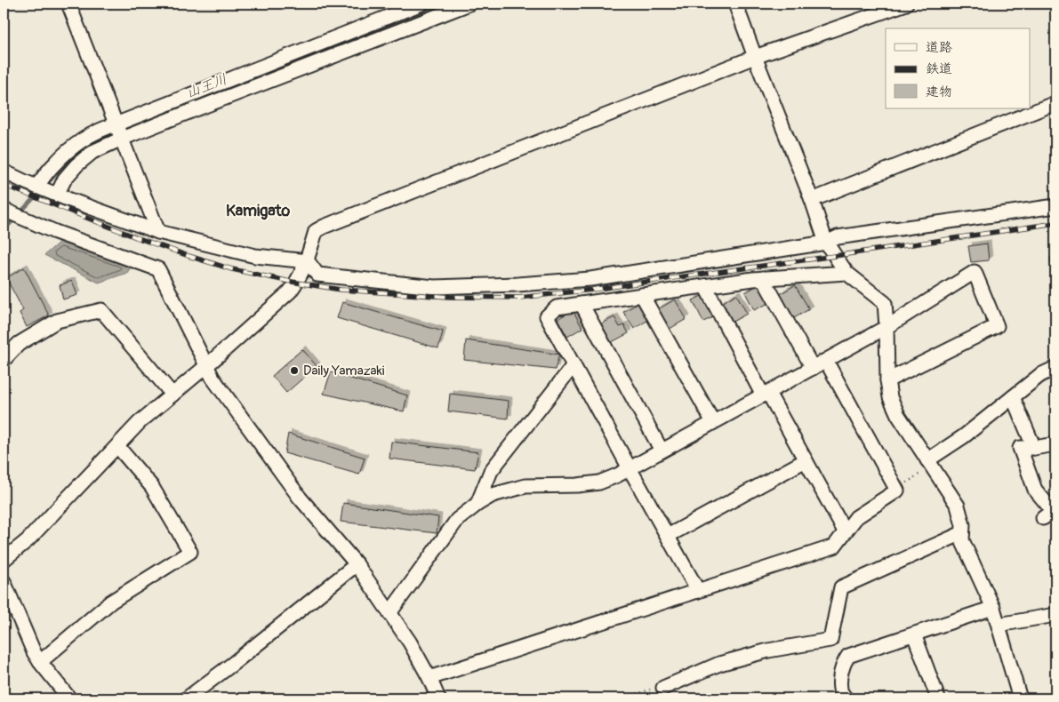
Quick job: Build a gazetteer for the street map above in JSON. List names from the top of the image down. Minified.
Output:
{"districts":["Kamigato"],"water":["山王川"],"places":["Daily Yamazaki"],"legend":["道路","鉄道","建物"]}
